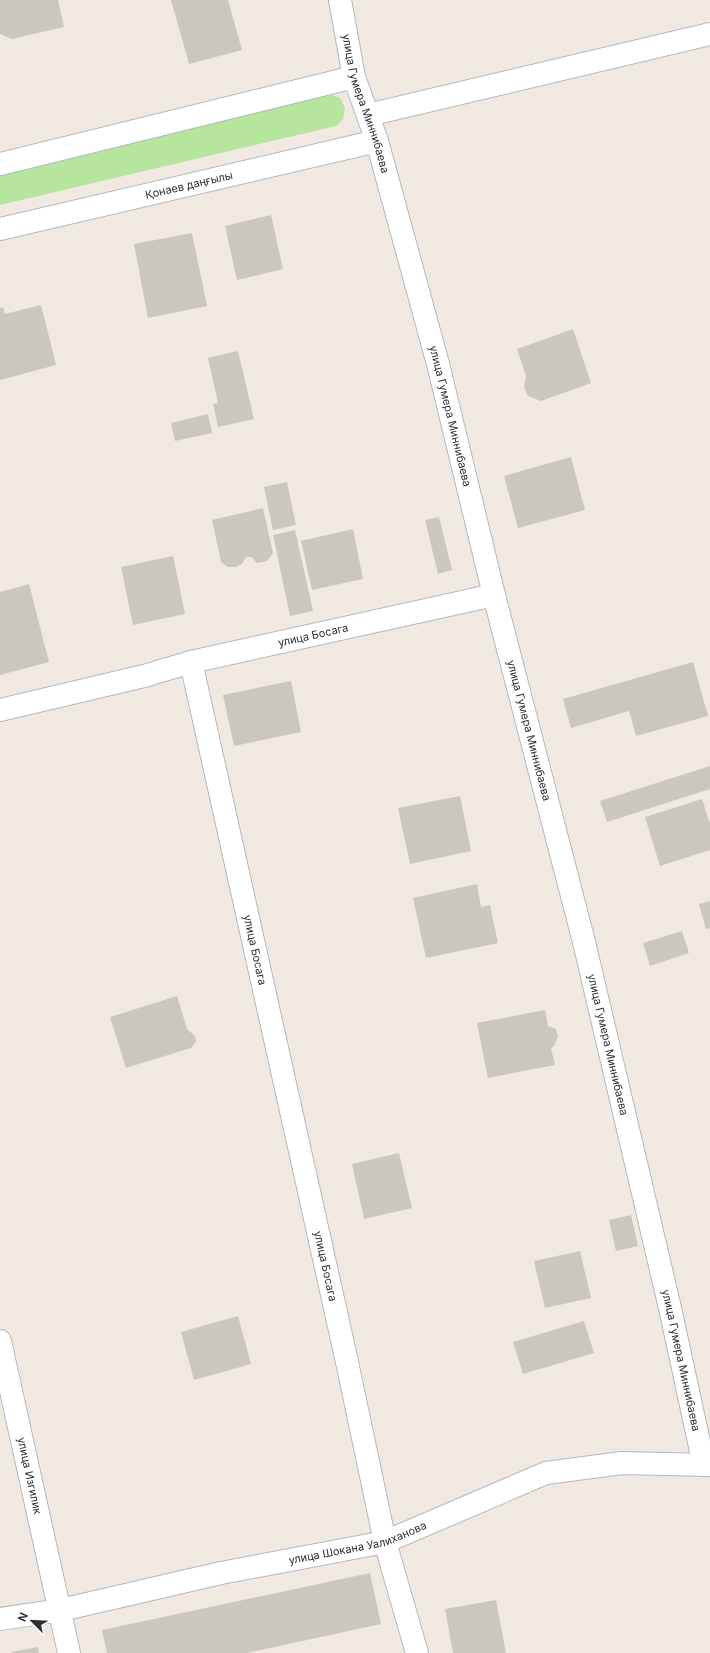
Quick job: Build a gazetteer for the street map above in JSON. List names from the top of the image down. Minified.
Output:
{"streets":{"street":["улица Гумера Миннибаева","Қонаев даңғылы","улица Босага","улица Изгилик","улица Шокана Уалиханова"]},"crossings":[["улица Гумера Миннибаева","Қонаев даңғылы"],["улица Гумера Миннибаева","улица Босага"],["улица Гумера Миннибаева","улица Шокана Уалиханова"],["улица Босага","улица Шокана Уалиханова"],["улица Изгилик","улица Шокана Уалиханова"]],"north":"top left"}
